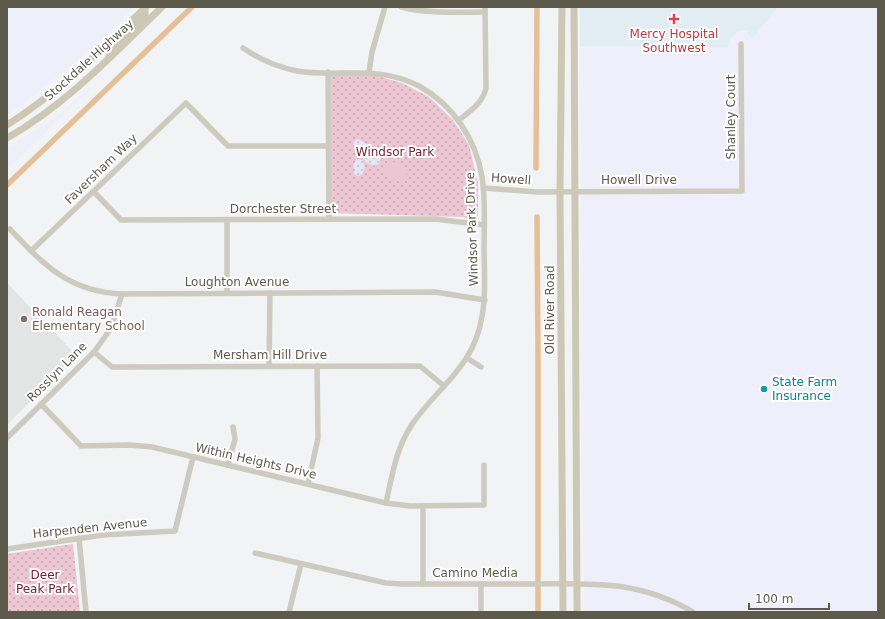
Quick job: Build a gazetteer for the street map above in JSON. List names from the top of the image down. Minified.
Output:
{"streets":{"main road":["Stockdale Highway","Old River Road"],"street":["Shanley Court","Faversham Way","Howell","Howell Drive","Dorchester Street","Windsor Park Drive","Loughton Avenue","Mersham Hill Drive","Rosslyn Lane","Within Heights Drive","Harpenden Avenue","Camino Media"]},"crossings":[["Shanley Court","Howell Drive"],["Faversham Way","Dorchester Street"],["Faversham Way","Loughton Avenue"],["Howell","Howell Drive"],["Howell","Windsor Park Drive"],["Howell Drive","Old River Road"],["Dorchester Street","Windsor Park Drive"],["Windsor Park Drive","Loughton Avenue"],["Windsor Park Drive","Mersham Hill Drive"],["Windsor Park Drive","Within Heights Drive"],["Loughton Avenue","Rosslyn Lane"],["Old River Road","Camino Media"],["Mersham Hill Drive","Rosslyn Lane"],["Rosslyn Lane","Within Heights Drive"],["Within Heights Drive","Harpenden Avenue"]],"parks":["Windsor Park","Deer Peak Park"],"places":{"health":["Mercy Hospital Southwest"],"other":["Ronald Reagan Elementary School","State Farm Insurance"]},"scale_bar":"100 m"}
